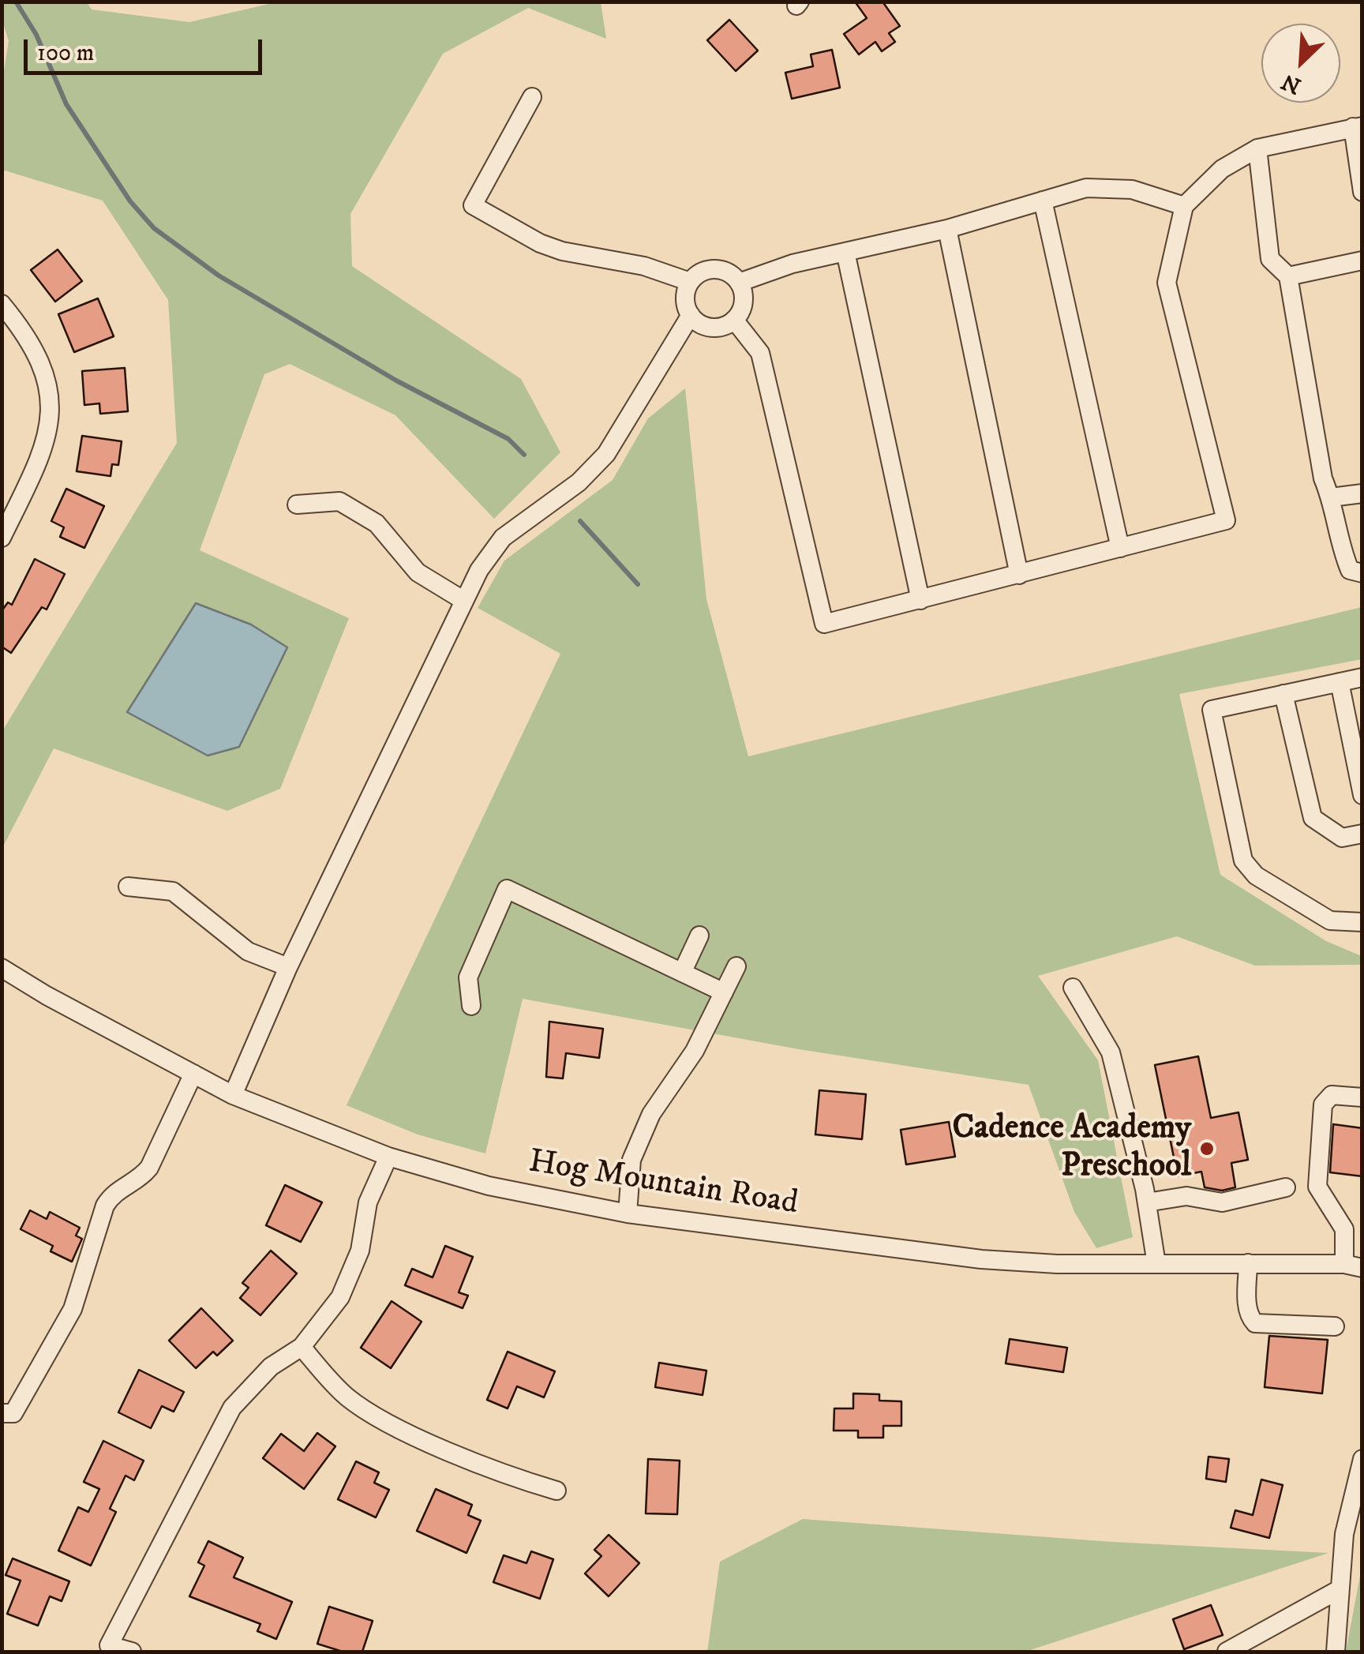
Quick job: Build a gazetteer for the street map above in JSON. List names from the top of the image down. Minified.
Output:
{"streets":{"street":["Hog Mountain Road"]},"places":["Cadence Academy Preschool"],"scale_bar":"100 m","north":"bottom left"}
